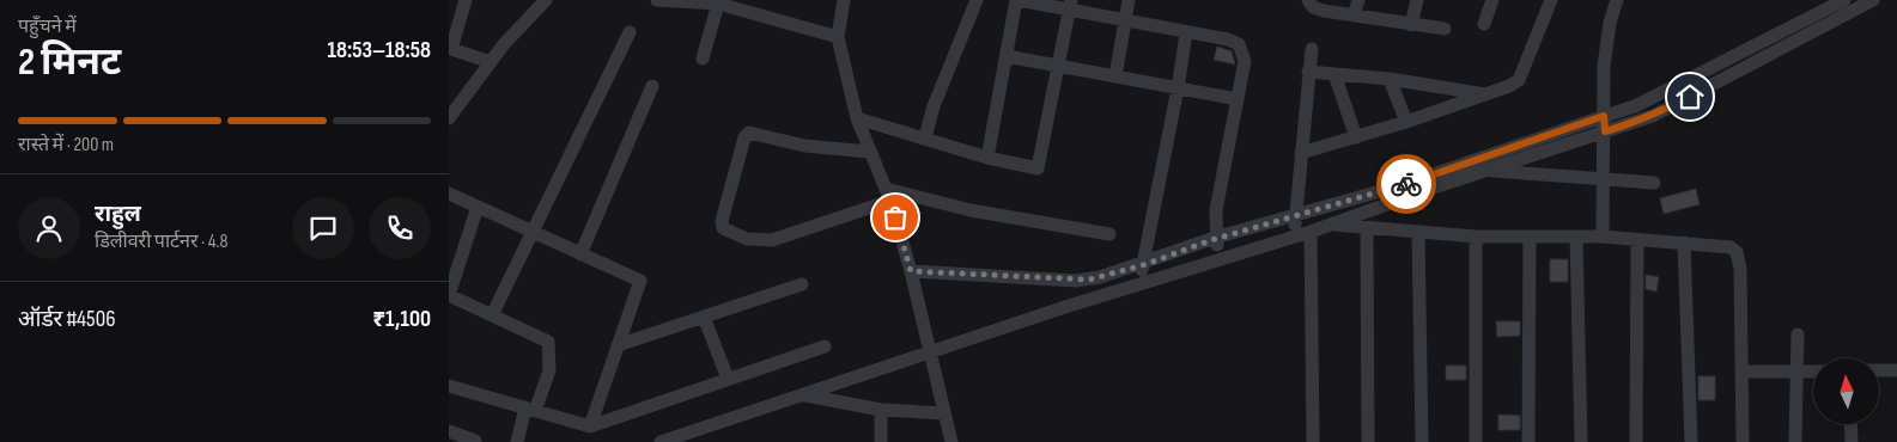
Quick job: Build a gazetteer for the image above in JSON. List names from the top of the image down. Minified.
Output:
{"north":"top","page":{"heading":["2 मिनट","पहुँचने में","18:53–18:58"],"panel":["राहुल","डिलीवरी पार्टनर · 4.8","ऑर्डर #4506","₹1,100"],"bar":"रास्ते में · 200 m"}}
